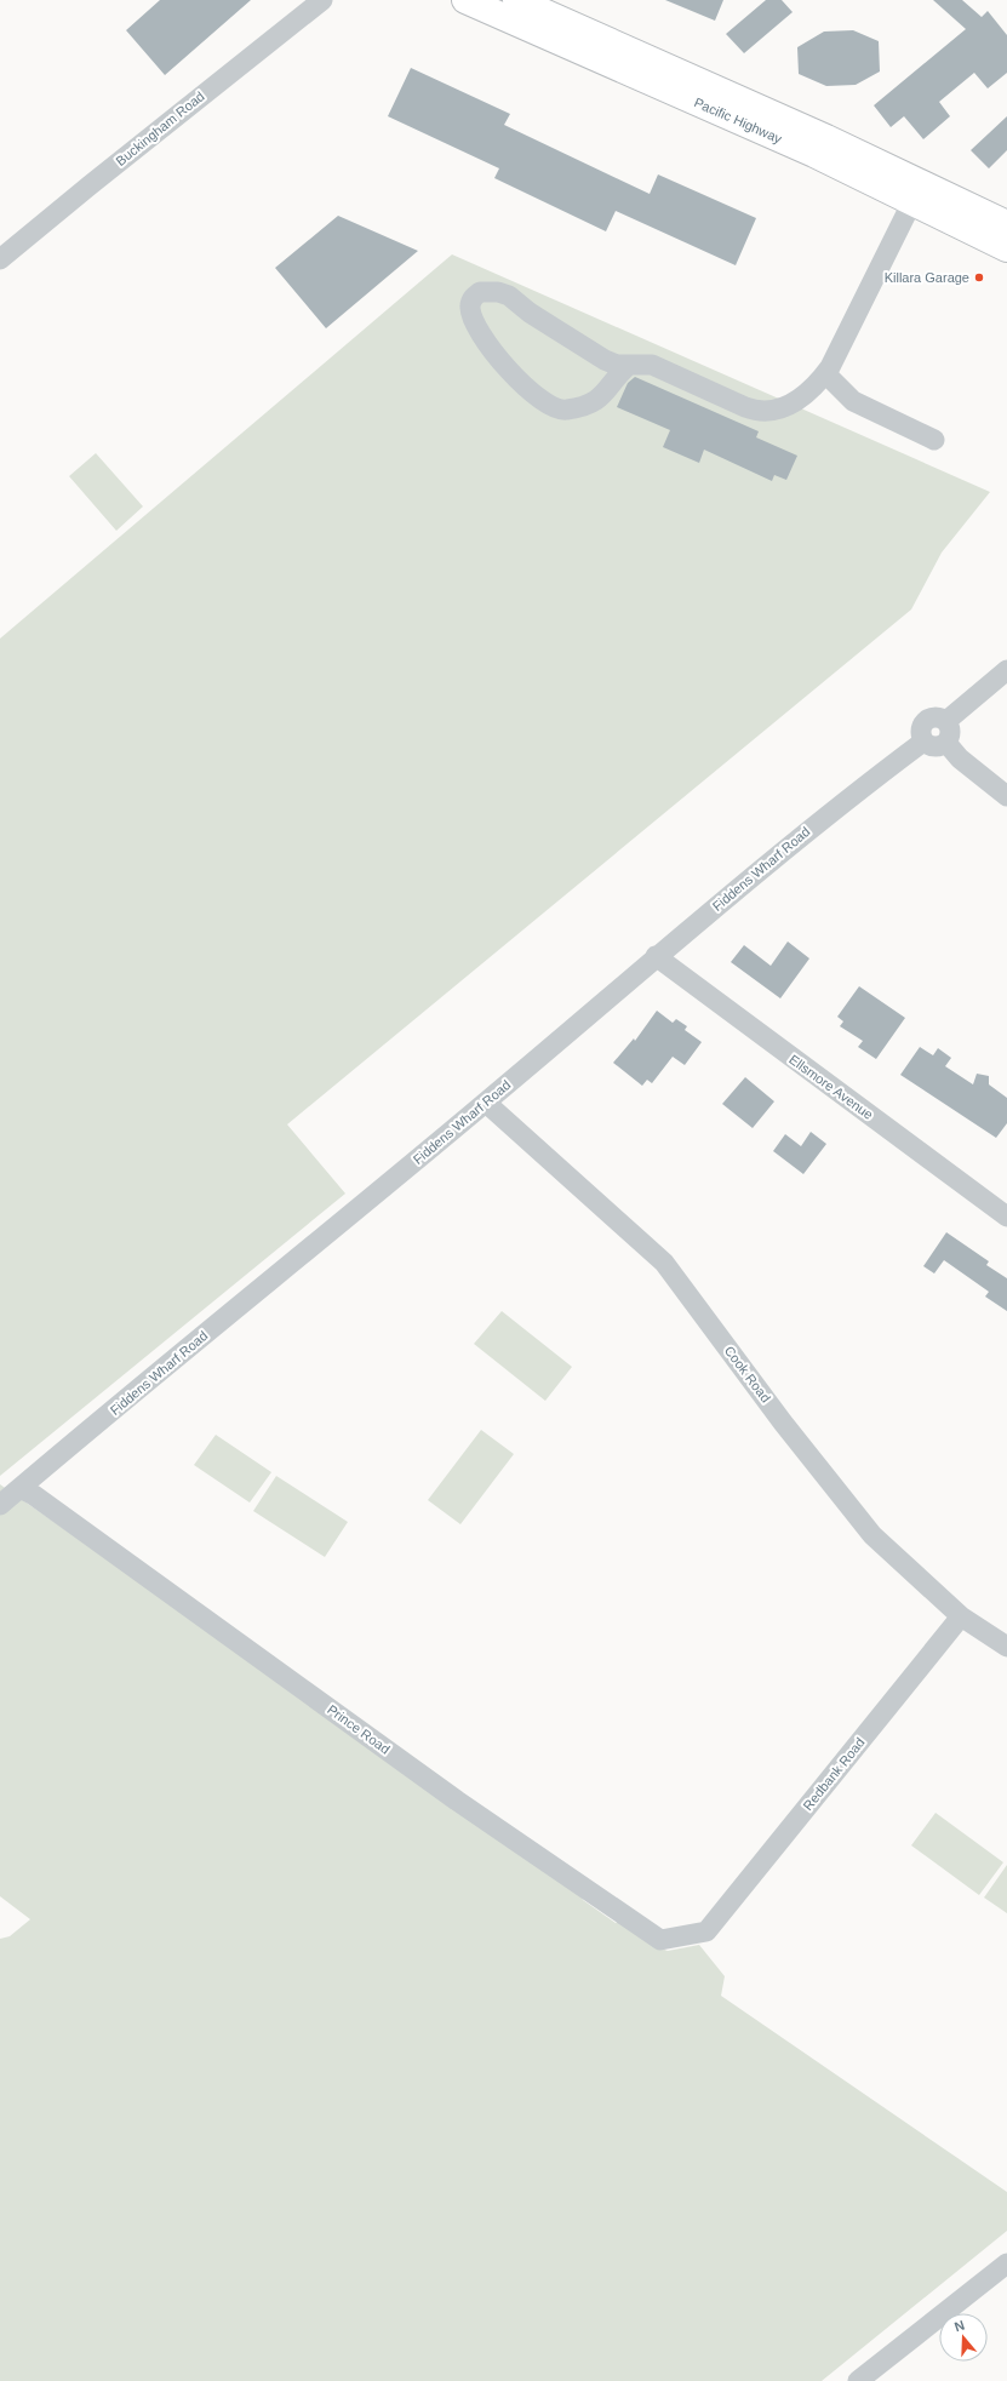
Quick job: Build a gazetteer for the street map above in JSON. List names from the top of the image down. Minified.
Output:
{"streets":{"highway":["Pacific Highway"],"street":["Buckingham Road","Fiddens Wharf Road","Ellsmore Avenue","Cook Road","Prince Road","Redbank Road"]},"crossings":[["Fiddens Wharf Road","Ellsmore Avenue"],["Fiddens Wharf Road","Cook Road"],["Fiddens Wharf Road","Prince Road"],["Cook Road","Redbank Road"],["Prince Road","Redbank Road"]],"places":["Killara Garage"],"north":"top"}
